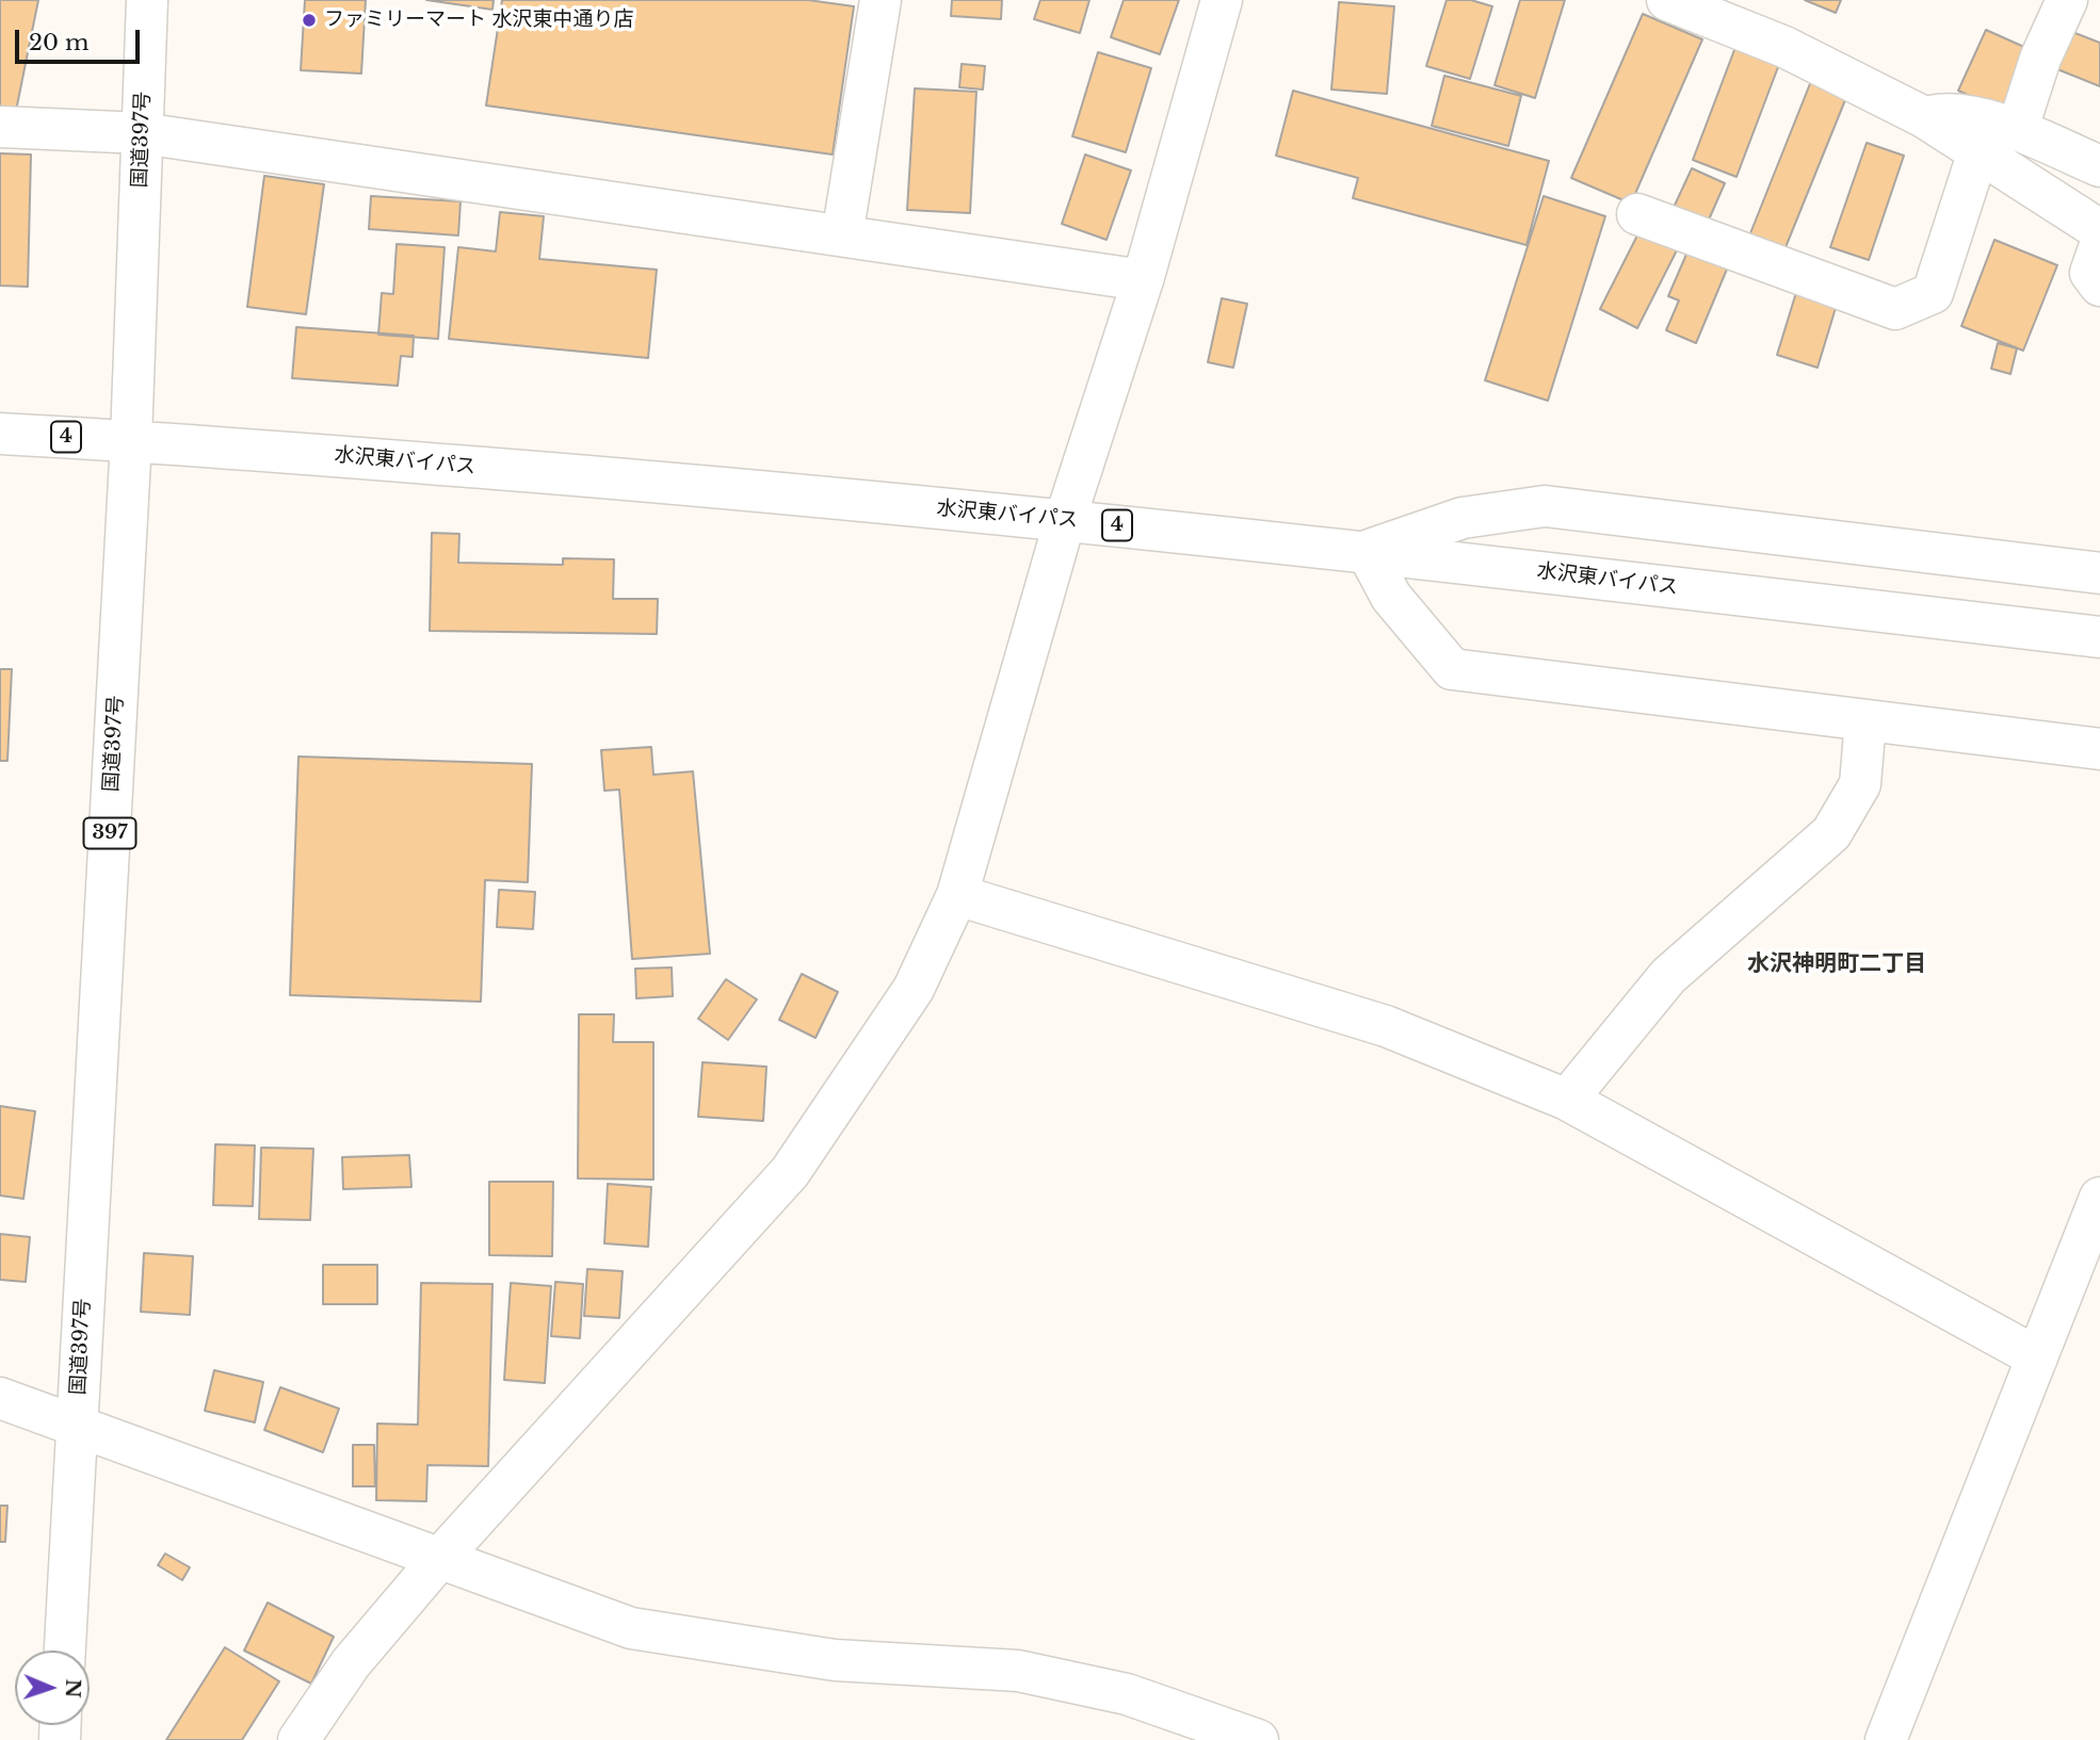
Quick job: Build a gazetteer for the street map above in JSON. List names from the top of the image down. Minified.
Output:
{"streets":{"main road":["国道397号","4","水沢東バイパス","397"]},"crossings":[["国道397号","水沢東バイパス"]],"districts":["水沢神明町二丁目"],"places":["ファミリーマート 水沢東中通り店"],"scale_bar":"20 m","north":"right"}
